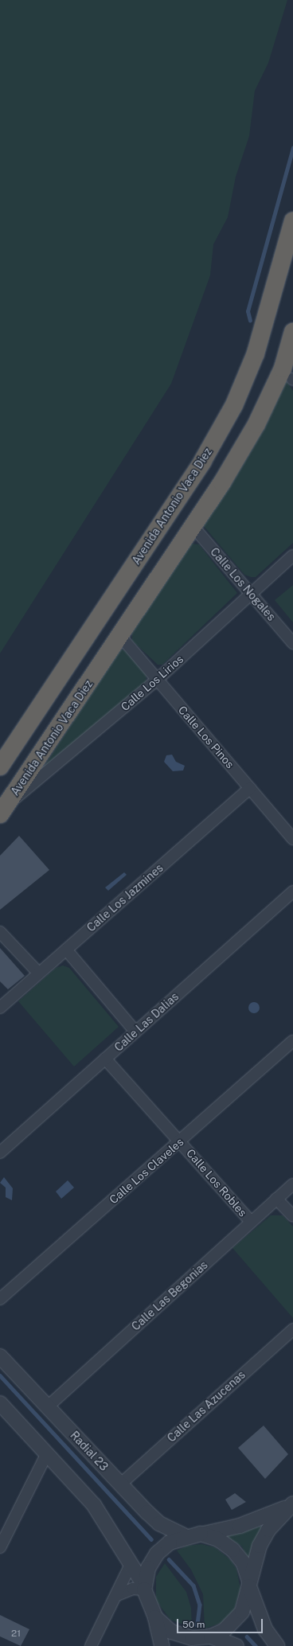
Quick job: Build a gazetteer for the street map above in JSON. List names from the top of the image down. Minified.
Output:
{"streets":{"highway":["Avenida Antonio Vaca Diez"],"street":["Calle Los Nogales","Calle Los Lirios","Calle Los Pinos","Calle Los Jazmines","Calle Las Dalias","Calle Los Claveles","Calle Los Robles","Calle Las Begonias","Calle Las Azucenas","Radial 23"]},"crossings":[["Avenida Antonio Vaca Diez","Calle Los Nogales"],["Avenida Antonio Vaca Diez","Calle Los Lirios"],["Avenida Antonio Vaca Diez","Calle Los Pinos"],["Calle Los Nogales","Calle Los Lirios"],["Calle Los Lirios","Calle Los Pinos"],["Calle Los Pinos","Calle Los Jazmines"],["Calle Las Dalias","Calle Los Robles"],["Calle Los Claveles","Calle Los Robles"],["Calle Los Robles","Calle Las Begonias"],["Calle Las Begonias","Radial 23"],["Calle Las Azucenas","Radial 23"]],"house_numbers":["21"],"scale_bar":"50 m"}
